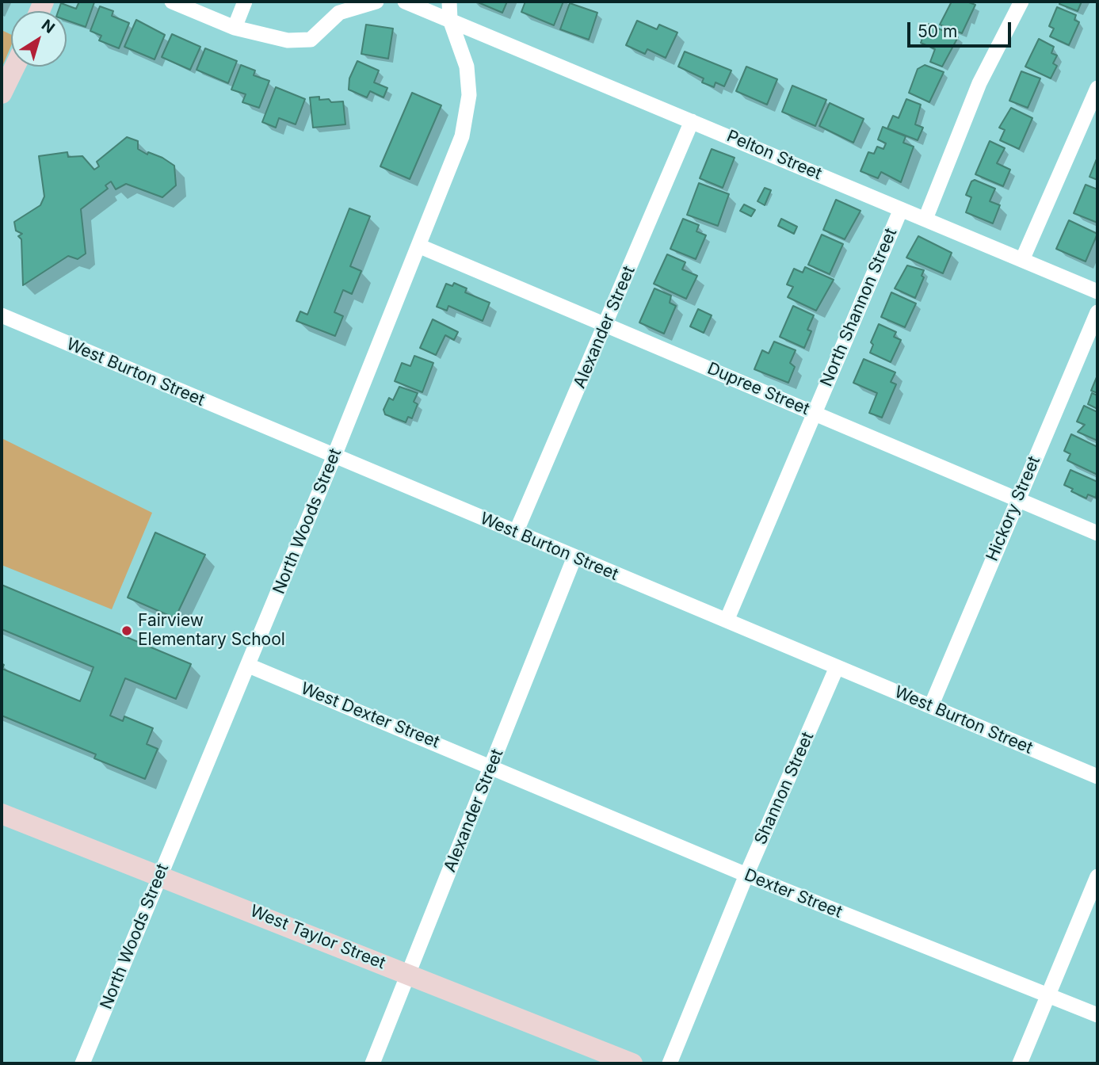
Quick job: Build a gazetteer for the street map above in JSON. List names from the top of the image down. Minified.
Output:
{"streets":{"main road":["West Taylor Street"],"street":["Pelton Street","North Shannon Street","Alexander Street","West Burton Street","Dupree Street","Hickory Street","North Woods Street","West Dexter Street","Shannon Street","Dexter Street"]},"crossings":[["Pelton Street","North Shannon Street"],["Pelton Street","Alexander Street"],["Pelton Street","North Woods Street"],["North Shannon Street","West Burton Street"],["North Shannon Street","Dupree Street"],["Alexander Street","West Burton Street"],["Alexander Street","Dupree Street"],["Alexander Street","West Dexter Street"],["Alexander Street","Dexter Street"],["Alexander Street","West Taylor Street"],["West Burton Street","Hickory Street"],["West Burton Street","North Woods Street"],["West Burton Street","Shannon Street"],["Dupree Street","Hickory Street"],["Dupree Street","North Woods Street"],["North Woods Street","West Dexter Street"],["North Woods Street","West Taylor Street"],["West Dexter Street","Dexter Street"],["Shannon Street","Dexter Street"]],"places":["Fairview Elementary School"],"scale_bar":"50 m","north":"top right"}
